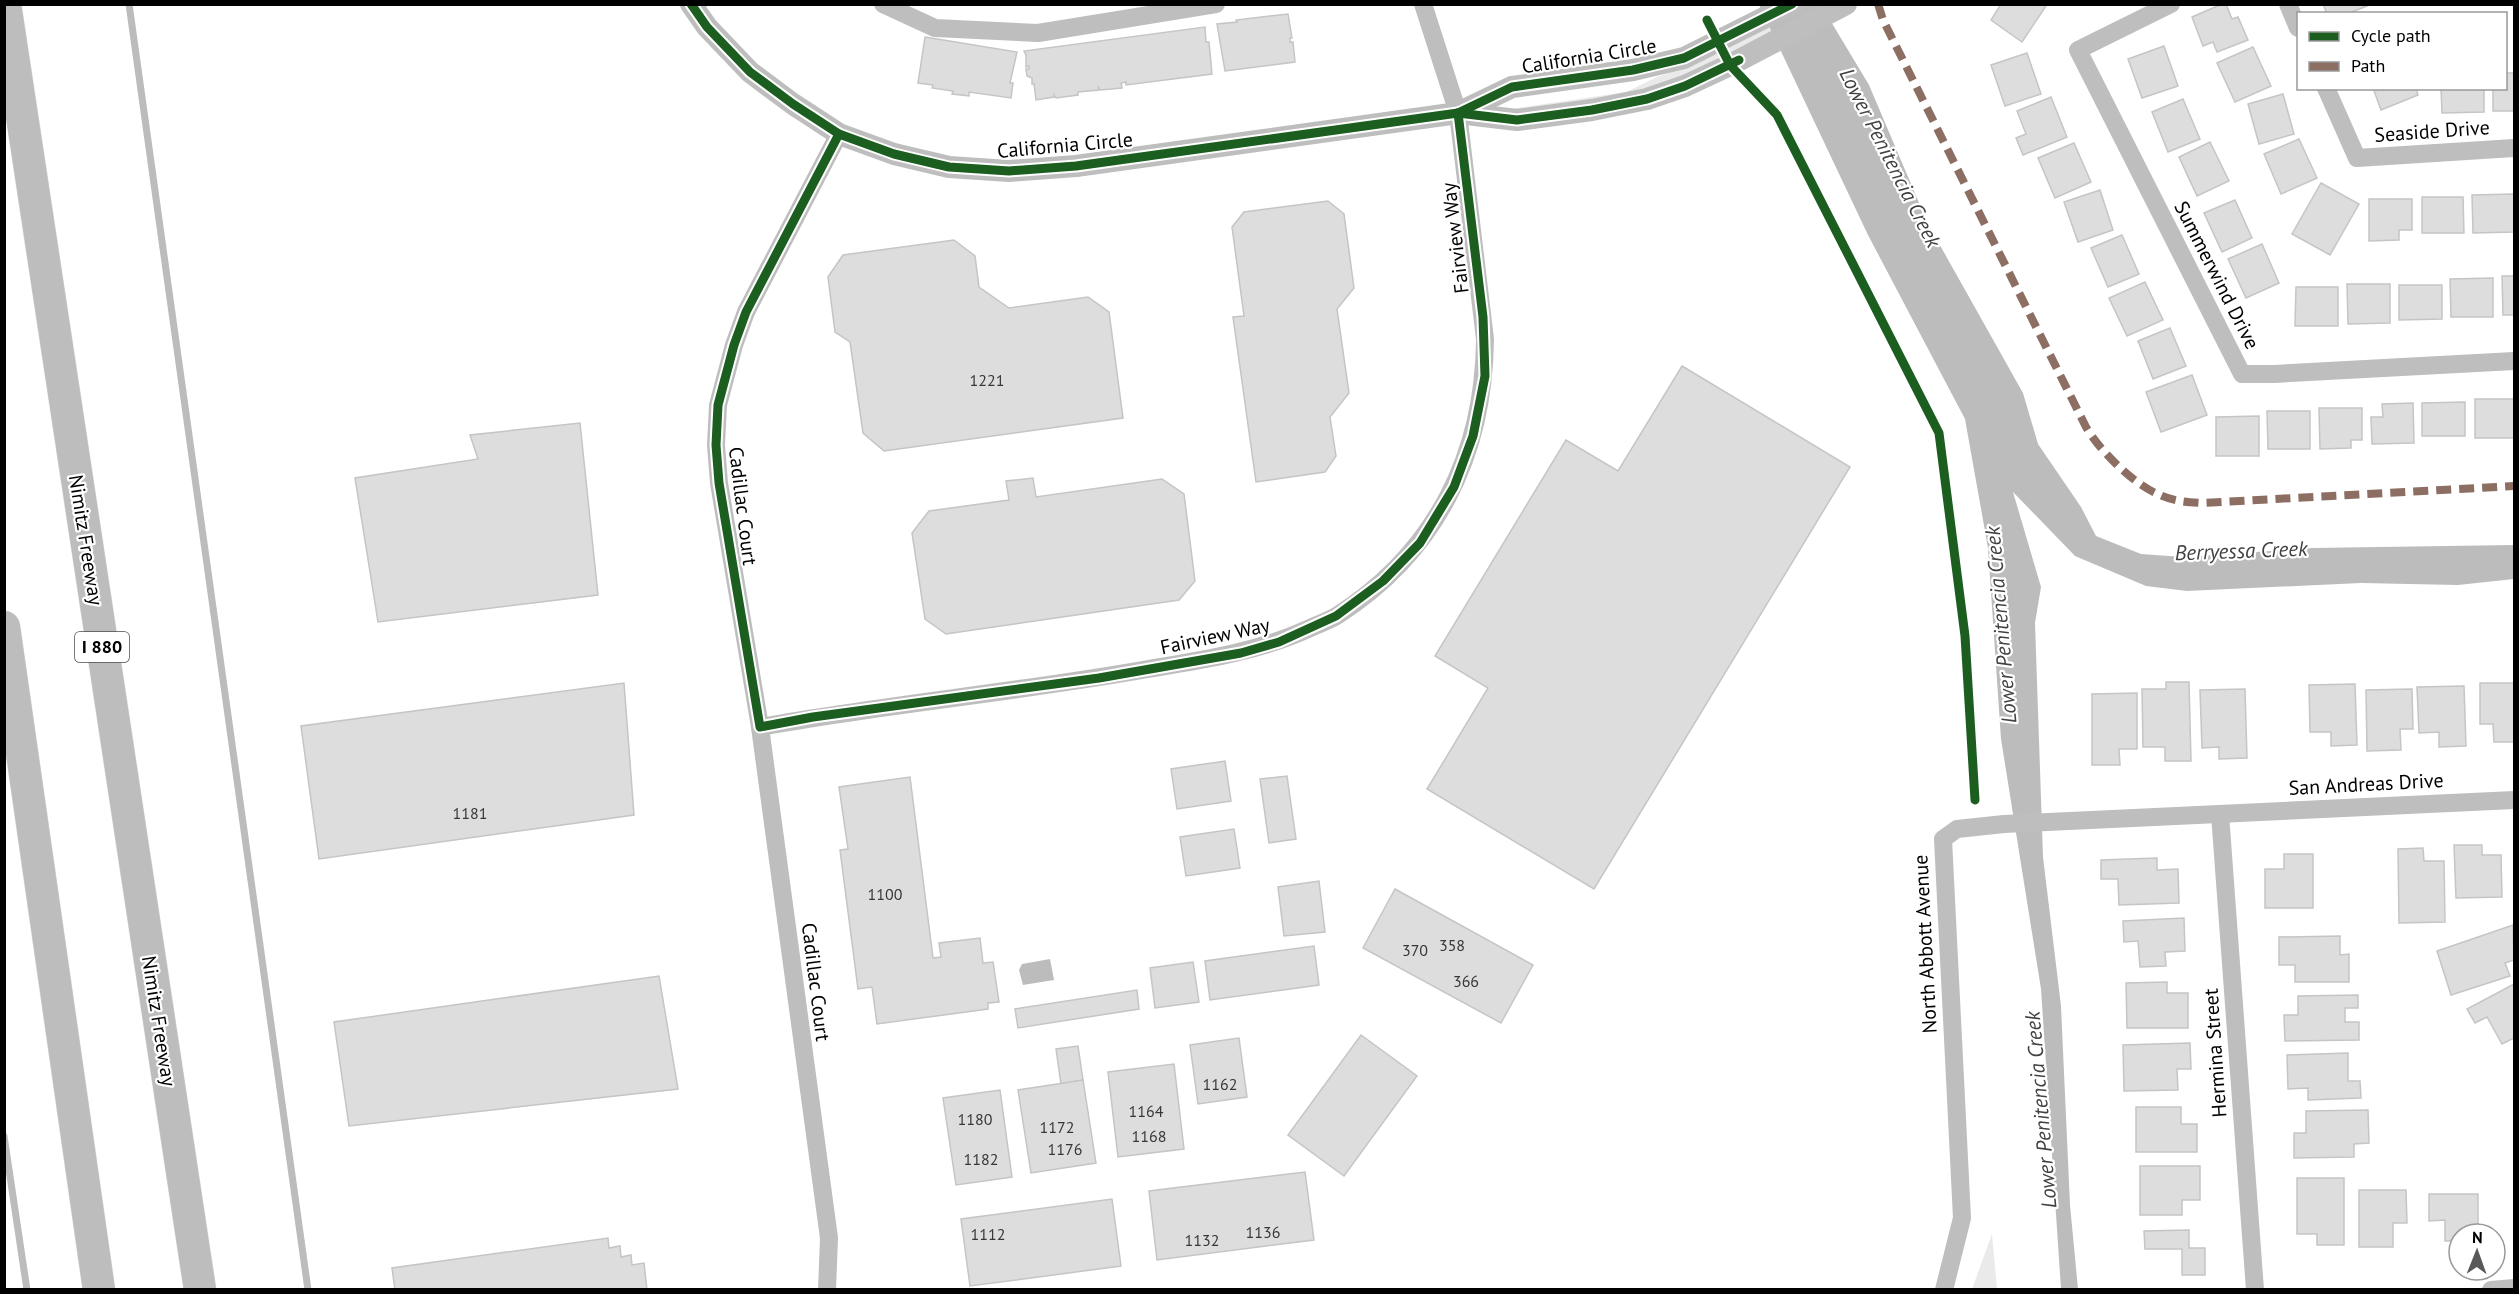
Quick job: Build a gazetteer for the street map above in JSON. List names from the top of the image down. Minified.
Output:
{"streets":{"highway":["Nimitz Freeway","I 880"],"street":["California Circle","Seaside Drive","Fairview Way","Summerwind Drive","Cadillac Court","San Andreas Drive","North Abbott Avenue","Hermina Street"]},"crossings":[["California Circle","Fairview Way"],["California Circle","Cadillac Court"],["Fairview Way","Cadillac Court"],["San Andreas Drive","North Abbott Avenue"],["San Andreas Drive","Hermina Street"],["North Abbott Avenue","Hermina Street"]],"water":["Lower Penitencia Creek","Berryessa Creek"],"house_numbers":["1221","1181","1100","358","370","366","1162","1164","1180","1172","1168","1176","1182","1136","1112","1132"],"legend":["Cycle path","Path"],"north":"top"}
